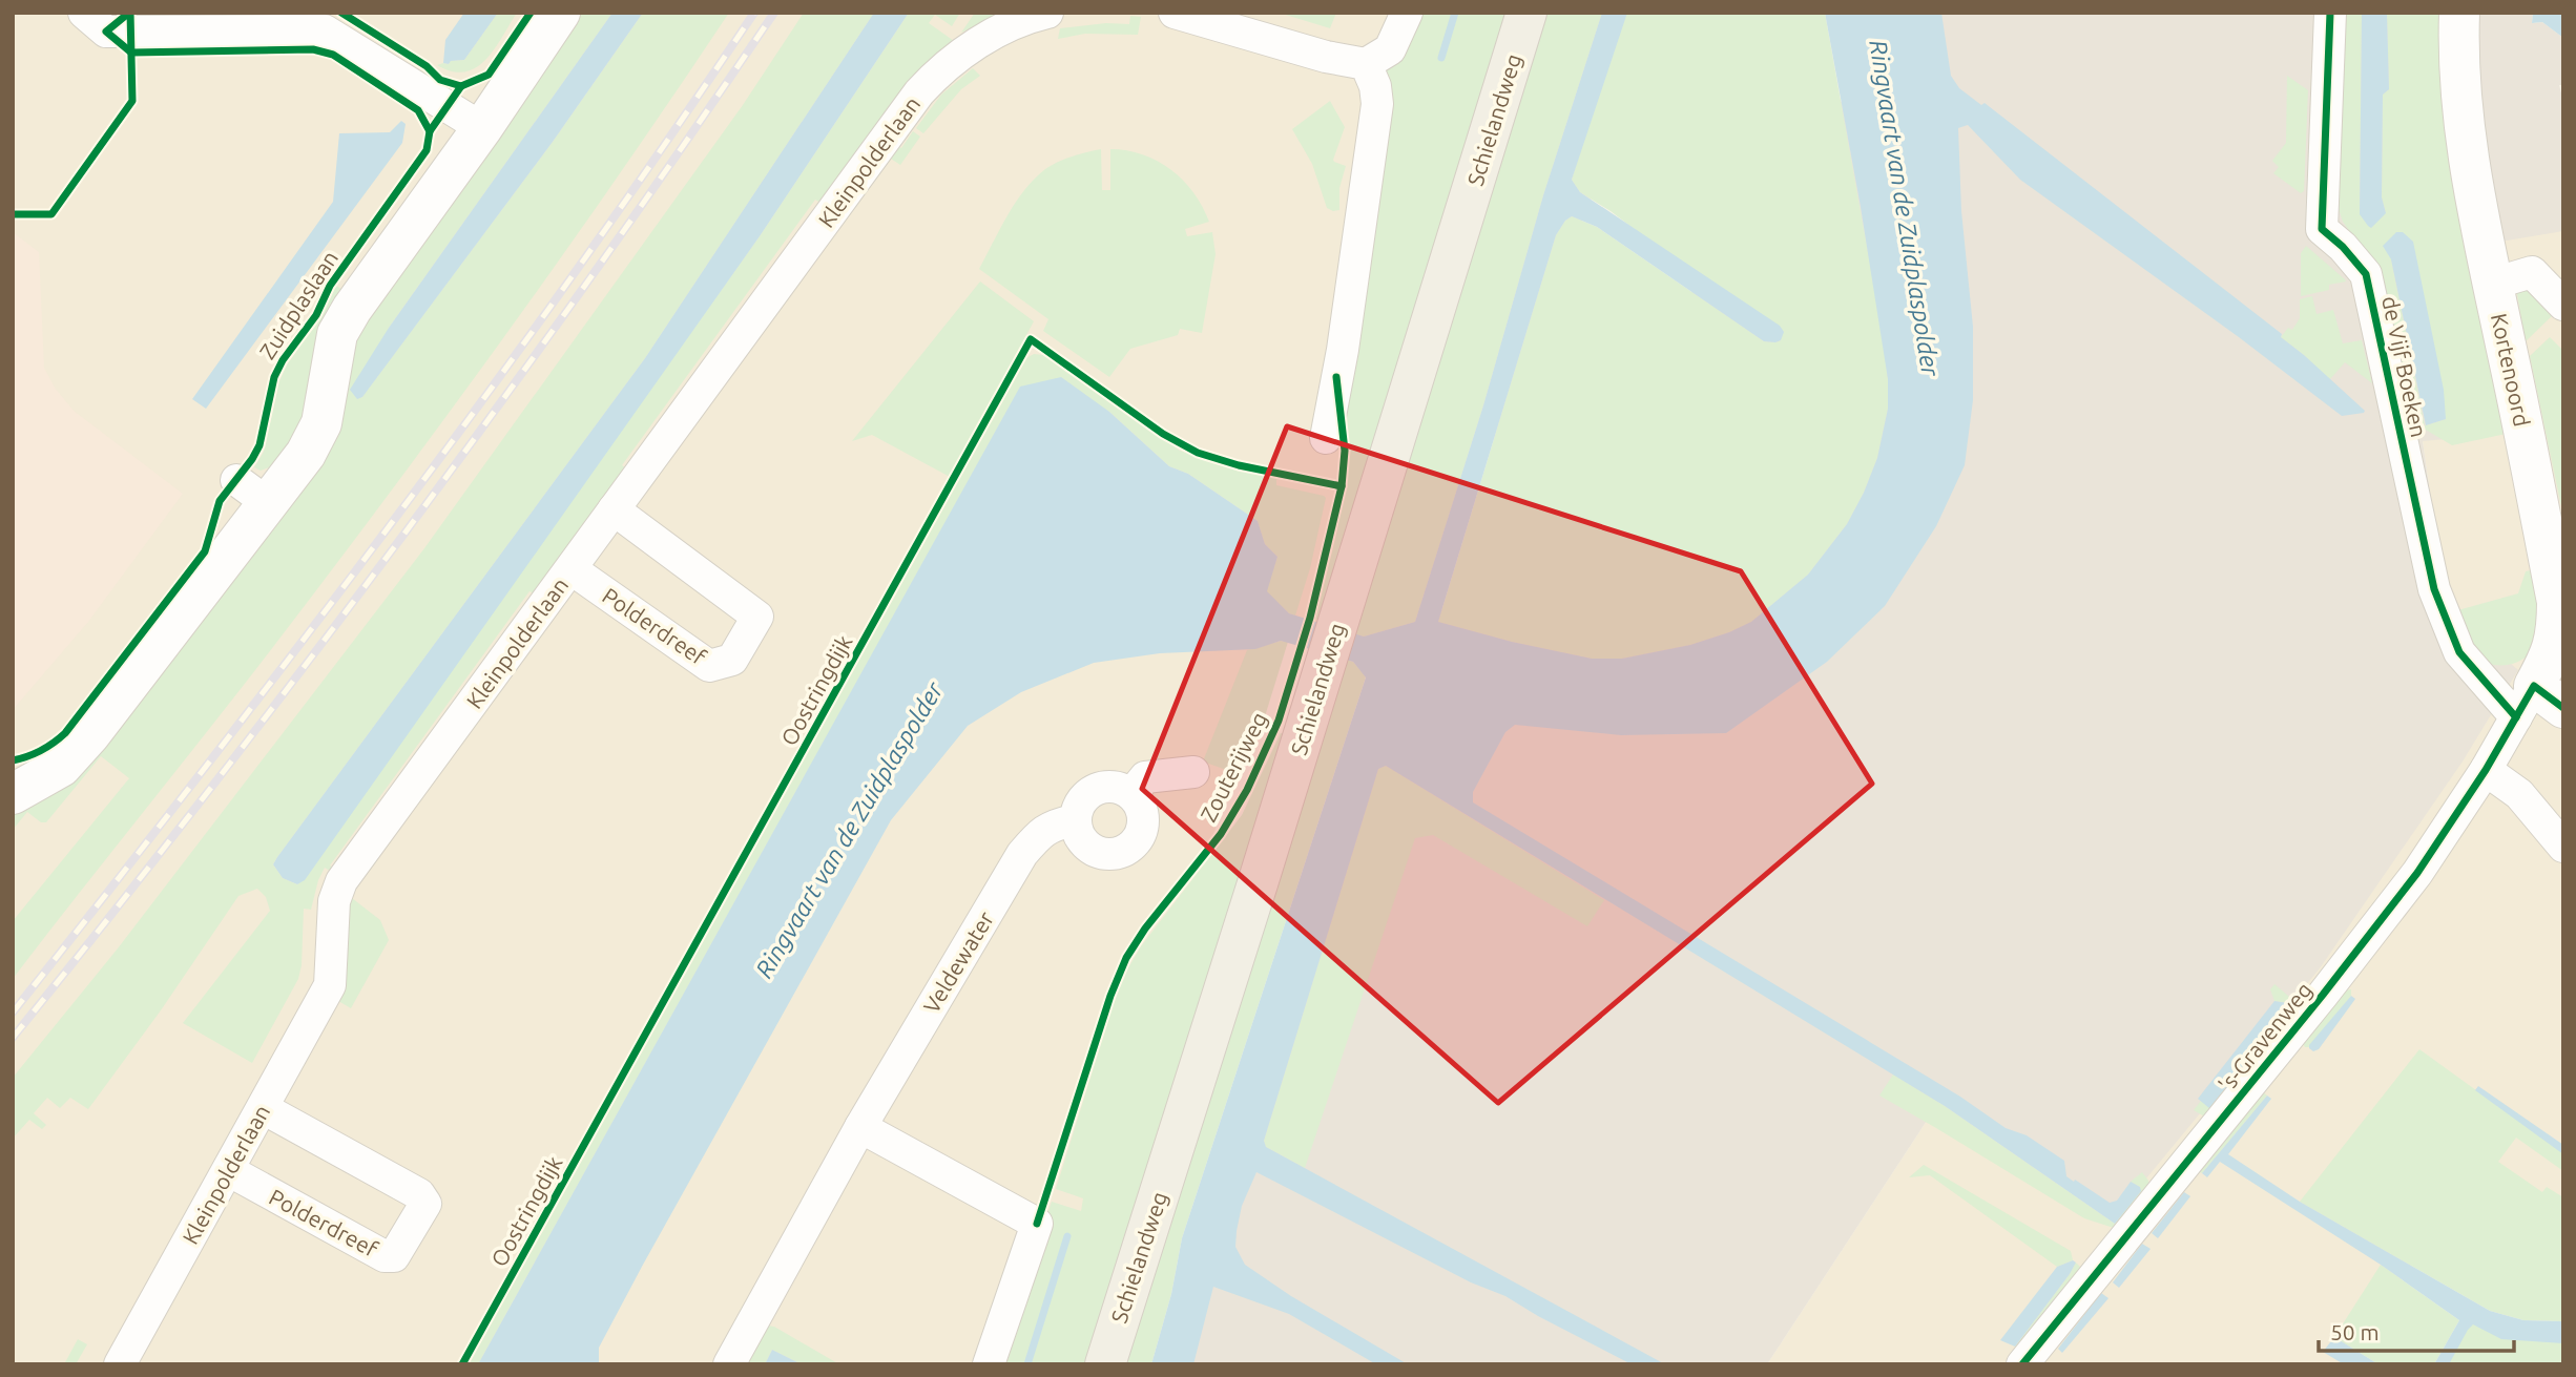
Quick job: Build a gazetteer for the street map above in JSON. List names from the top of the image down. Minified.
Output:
{"streets":{"main road":["Schielandweg"],"street":["Kleinpolderlaan","de Vijf Boeken","Kortenoord","Polderdreef","Veldewater","'s-Gravenweg"],"cycle path":["Zuidplaslaan","Oostringdijk","Zouterijweg"]},"crossings":[["Kleinpolderlaan","Polderdreef"],["de Vijf Boeken","Kortenoord"],["de Vijf Boeken","'s-Gravenweg"],["Kortenoord","'s-Gravenweg"]],"water":["Ringvaart van de Zuidplaspolder"],"scale_bar":"50 m"}
